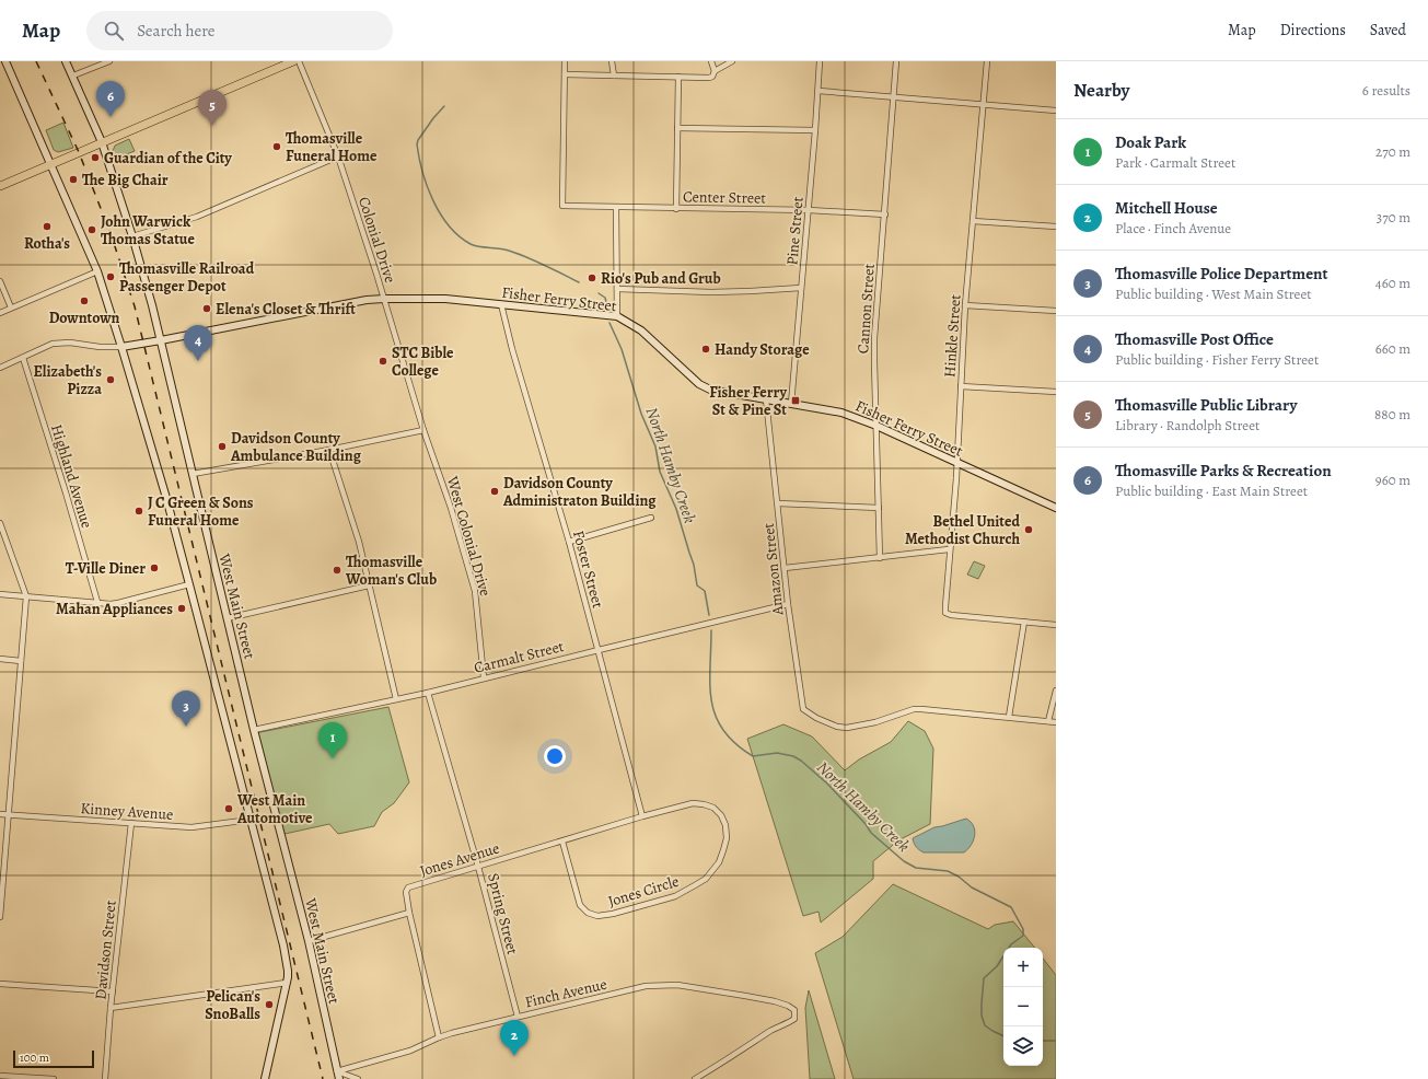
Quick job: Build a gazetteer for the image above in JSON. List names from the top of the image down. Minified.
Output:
{"streets":{"street":["Center Street","Pine Street","Colonial Drive","Fisher Ferry Street","Cannon Street","Hinkle Street","Highland Avenue","West Colonial Drive","Foster Street","Amazon Street","West Main Street","Carmalt Street","Kinney Avenue","Jones Avenue","Jones Circle","Spring Street","Davidson Street","Finch Avenue"]},"crossings":[["Center Street","Pine Street"],["Center Street","Cannon Street"],["Pine Street","Fisher Ferry Street"],["Colonial Drive","Fisher Ferry Street"],["Colonial Drive","West Colonial Drive"],["Fisher Ferry Street","Cannon Street"],["Fisher Ferry Street","Hinkle Street"],["Fisher Ferry Street","Foster Street"],["Fisher Ferry Street","Amazon Street"],["Fisher Ferry Street","West Main Street"],["West Colonial Drive","Carmalt Street"],["Foster Street","Carmalt Street"],["Foster Street","Jones Avenue"],["Foster Street","Jones Circle"],["Amazon Street","Carmalt Street"],["West Main Street","Carmalt Street"],["West Main Street","Finch Avenue"],["Carmalt Street","Spring Street"],["Kinney Avenue","Davidson Street"],["Jones Avenue","Jones Circle"],["Jones Avenue","Spring Street"],["Spring Street","Finch Avenue"]],"water":["North Hamby Creek"],"places":{"other":["Thomasville Funeral Home","Guardian of the City","The Big Chair","Rotha's","John Warwick Thomas Statue","Thomasville Railroad Passenger Depot","Rio's Pub and Grub","Downtown","Elena's Closet & Thrift","Handy Storage","STC Bible College","Elizabeth's Pizza","Davidson County Ambulance Building","Davidson County Administraton Building","J C Green & Sons Funeral Home","Bethel United Methodist Church","T-Ville Diner","Thomasville Woman's Club","Mahan Appliances","West Main Automotive","Pelican's SnoBalls"],"transit":["Fisher Ferry St & Pine St"]},"scale_bar":"100 m","page":{"header":"Map","search":"Search here","nav":["Map","Directions","Saved"],"heading":["Nearby","6 results"],"pins":["6","5","4","3","1","2"],"list":[{"mark":"1","name":"Doak Park","note":"Park · Carmalt Street","value":"270 m"},{"mark":"2","name":"Mitchell House","note":"Place · Finch Avenue","value":"370 m"},{"mark":"3","name":"Thomasville Police Department","note":"Public building · West Main Street","value":"460 m"},{"mark":"4","name":"Thomasville Post Office","note":"Public building · Fisher Ferry Street","value":"660 m"},{"mark":"5","name":"Thomasville Public Library","note":"Library · Randolph Street","value":"880 m"},{"mark":"6","name":"Thomasville Parks & Recreation","note":"Public building · East Main Street","value":"960 m"}],"map_buttons":["+","−"],"scale":"100 m"}}
